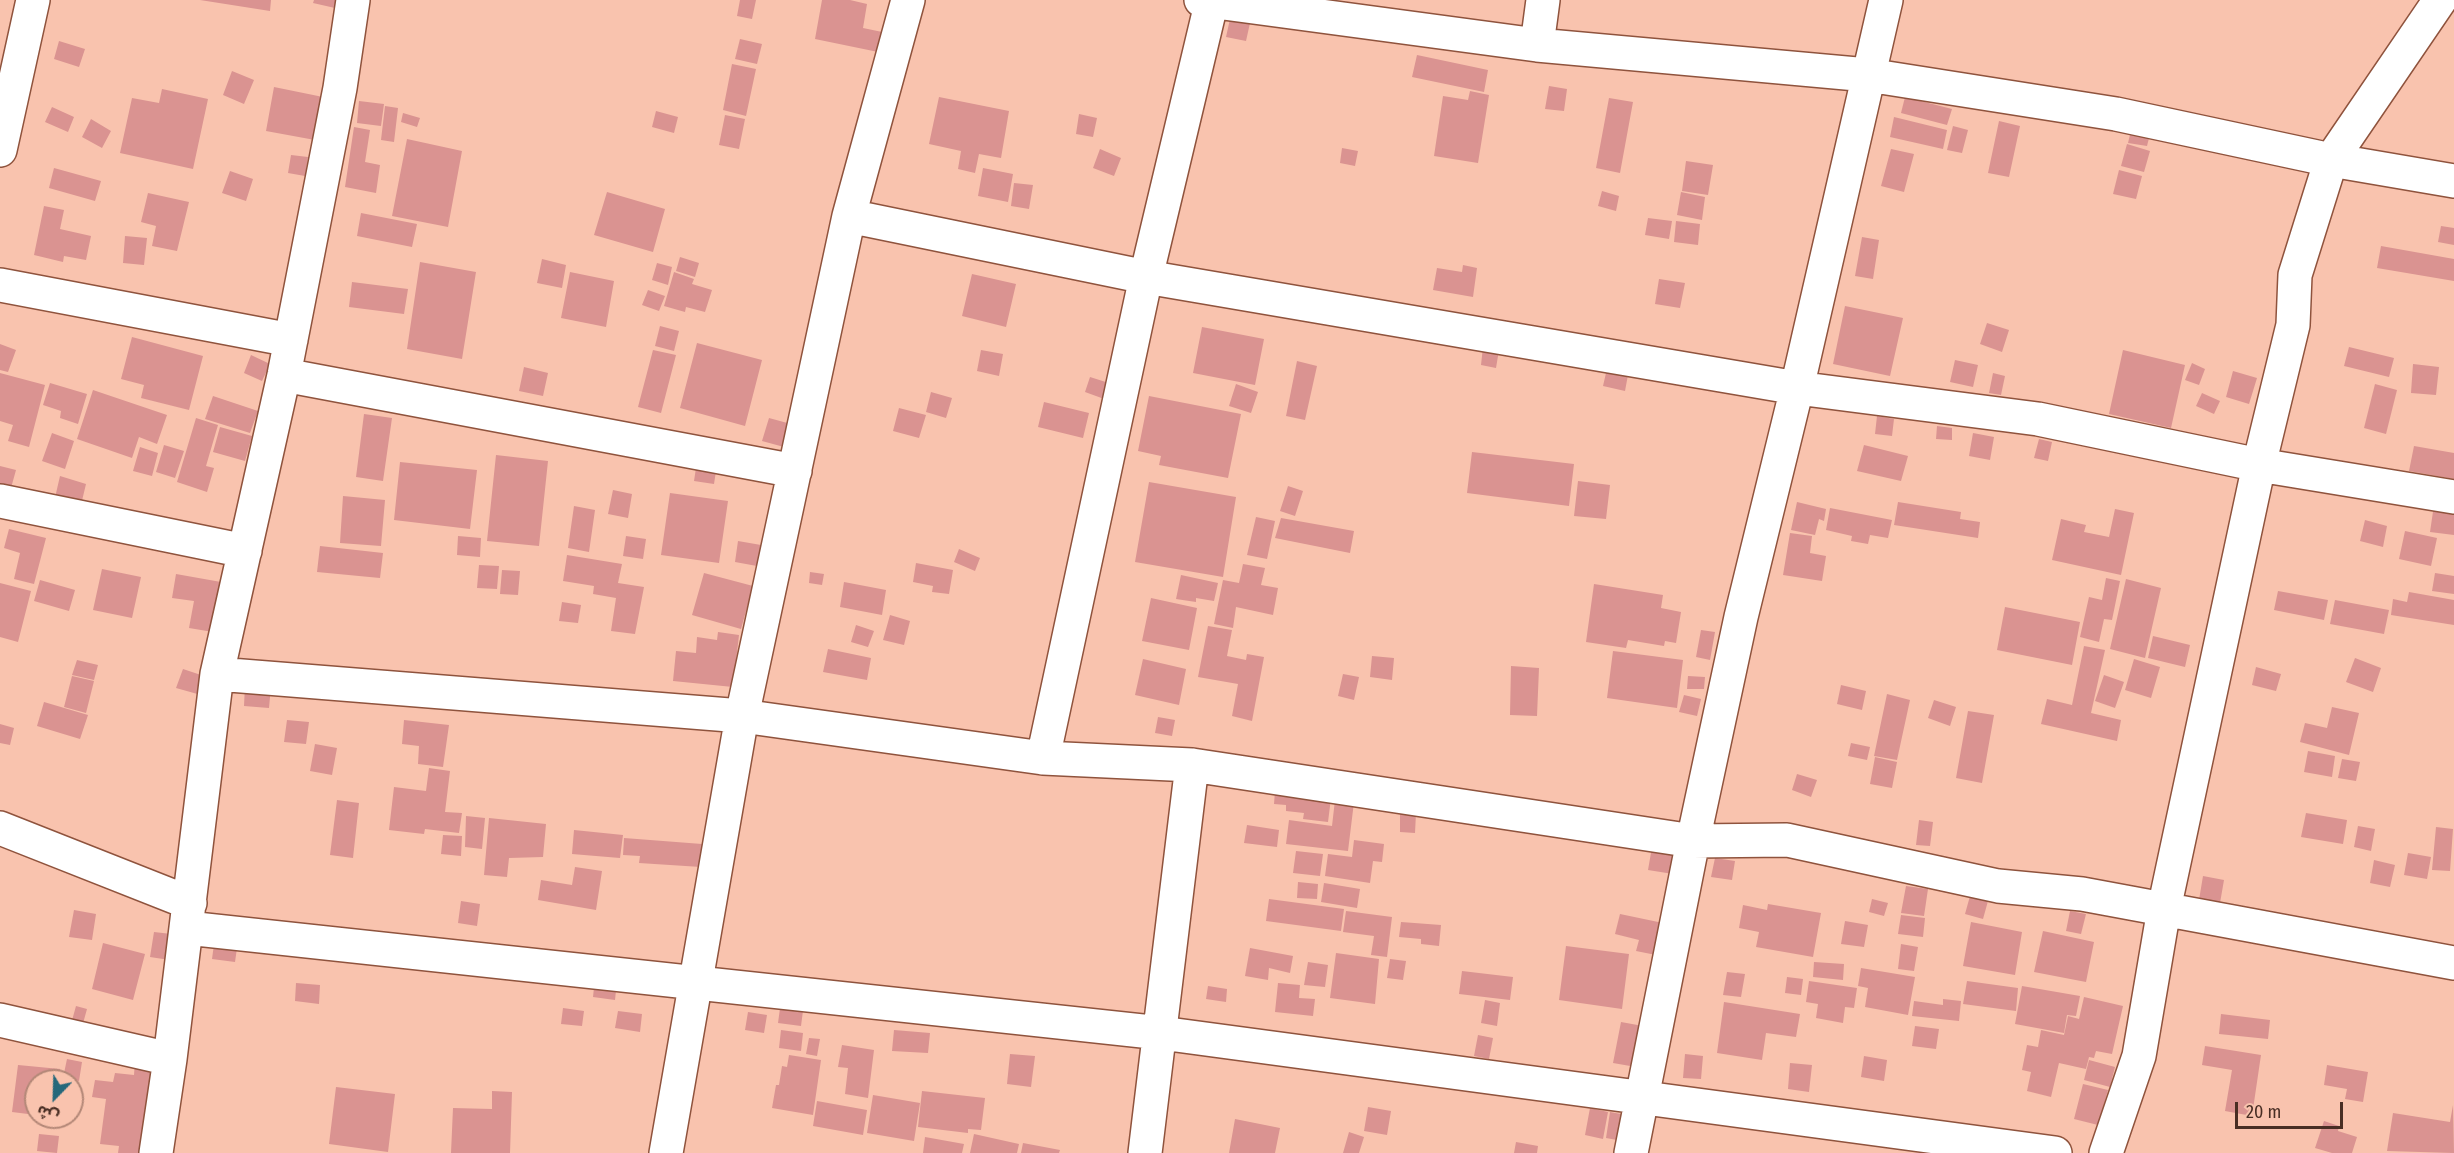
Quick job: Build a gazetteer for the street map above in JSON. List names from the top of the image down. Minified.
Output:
{"scale_bar":"20 m","north":"bottom left"}
